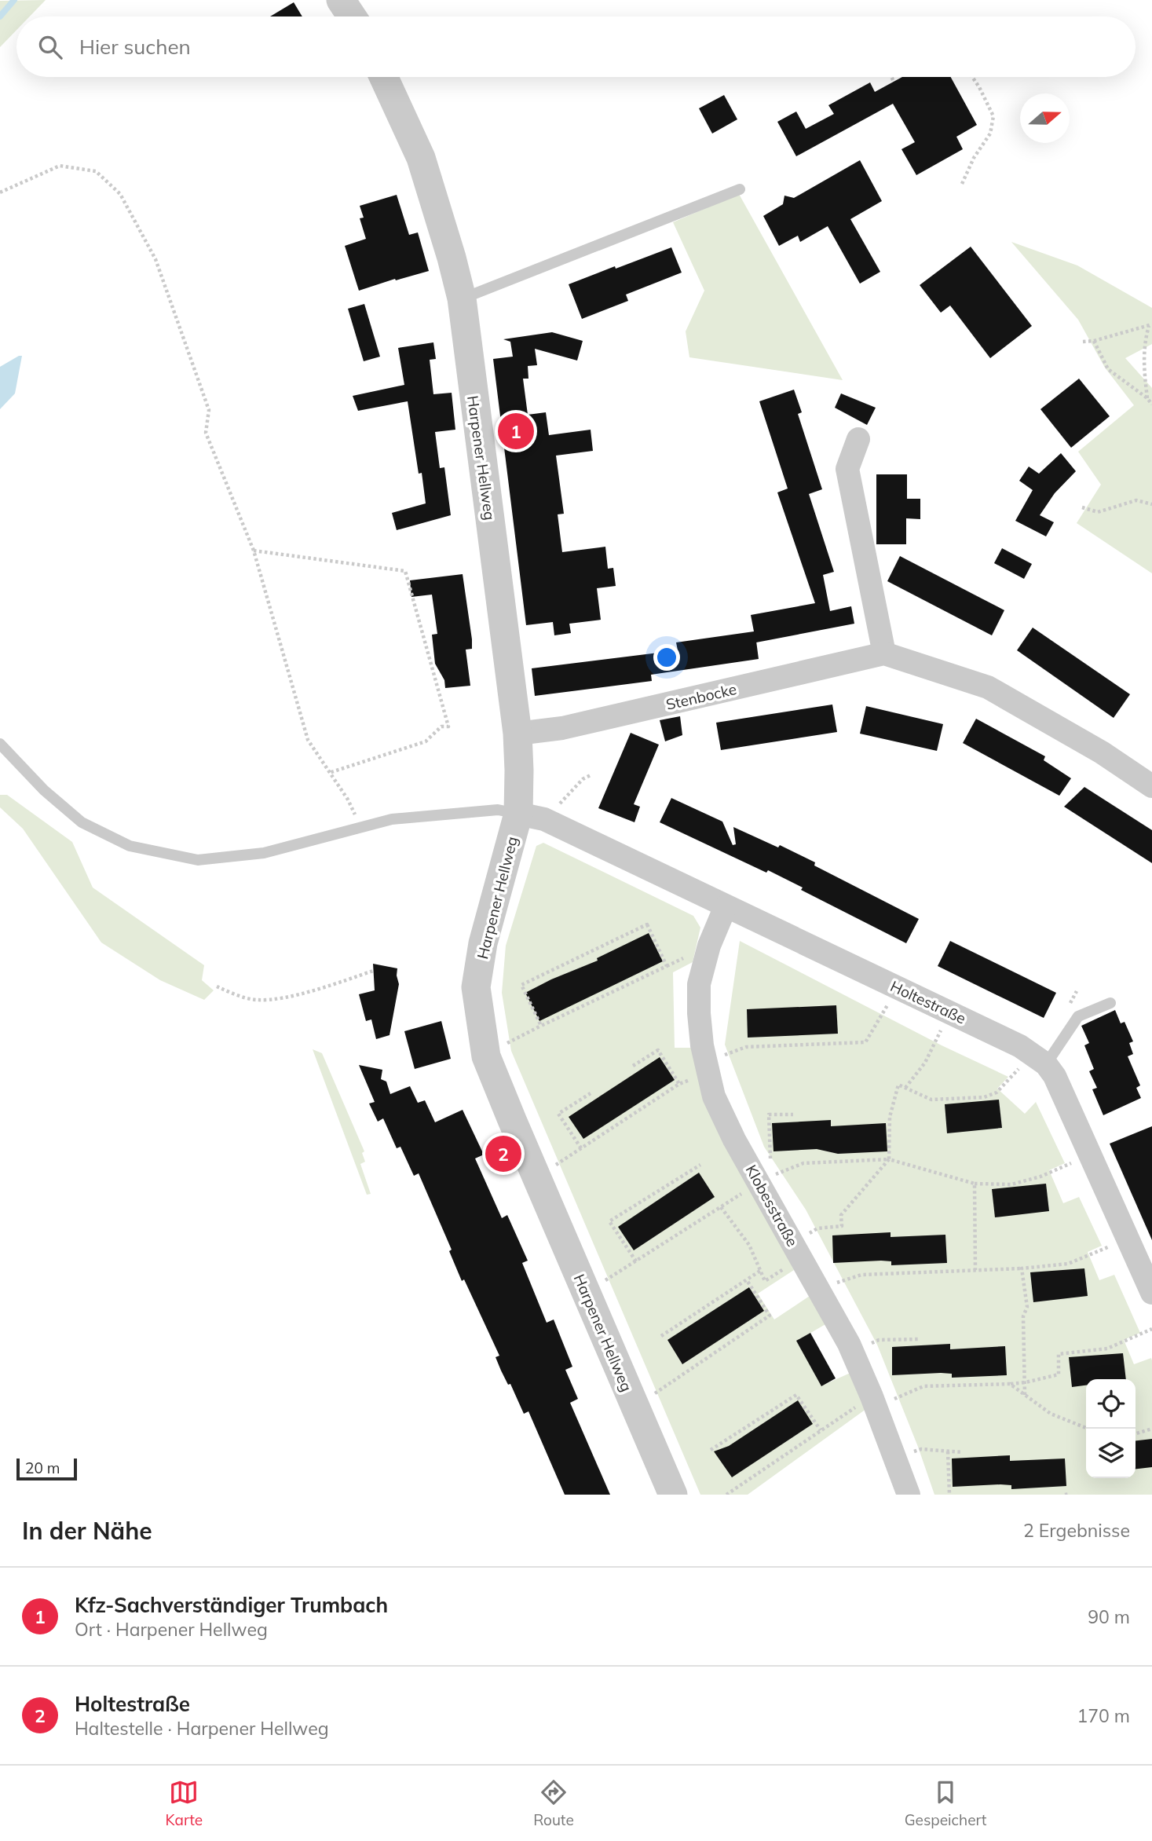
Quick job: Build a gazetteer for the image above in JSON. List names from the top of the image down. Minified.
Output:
{"streets":{"street":["Harpener Hellweg","Stenbocke","Holtestraße","Klobesstraße"]},"crossings":[["Harpener Hellweg","Stenbocke"],["Harpener Hellweg","Holtestraße"],["Holtestraße","Klobesstraße"]],"scale_bar":"20 m","north":"right","page":{"search":"Hier suchen","pins":["1","2"],"scale":"20 m","heading":["In der Nähe","2 Ergebnisse"],"list":[{"mark":"1","name":"Kfz-Sachverständiger Trumbach","note":"Ort · Harpener Hellweg","value":"90 m"},{"mark":"2","name":"Holtestraße","note":"Haltestelle · Harpener Hellweg","value":"170 m"}],"nav":["Karte","Route","Gespeichert"]}}
